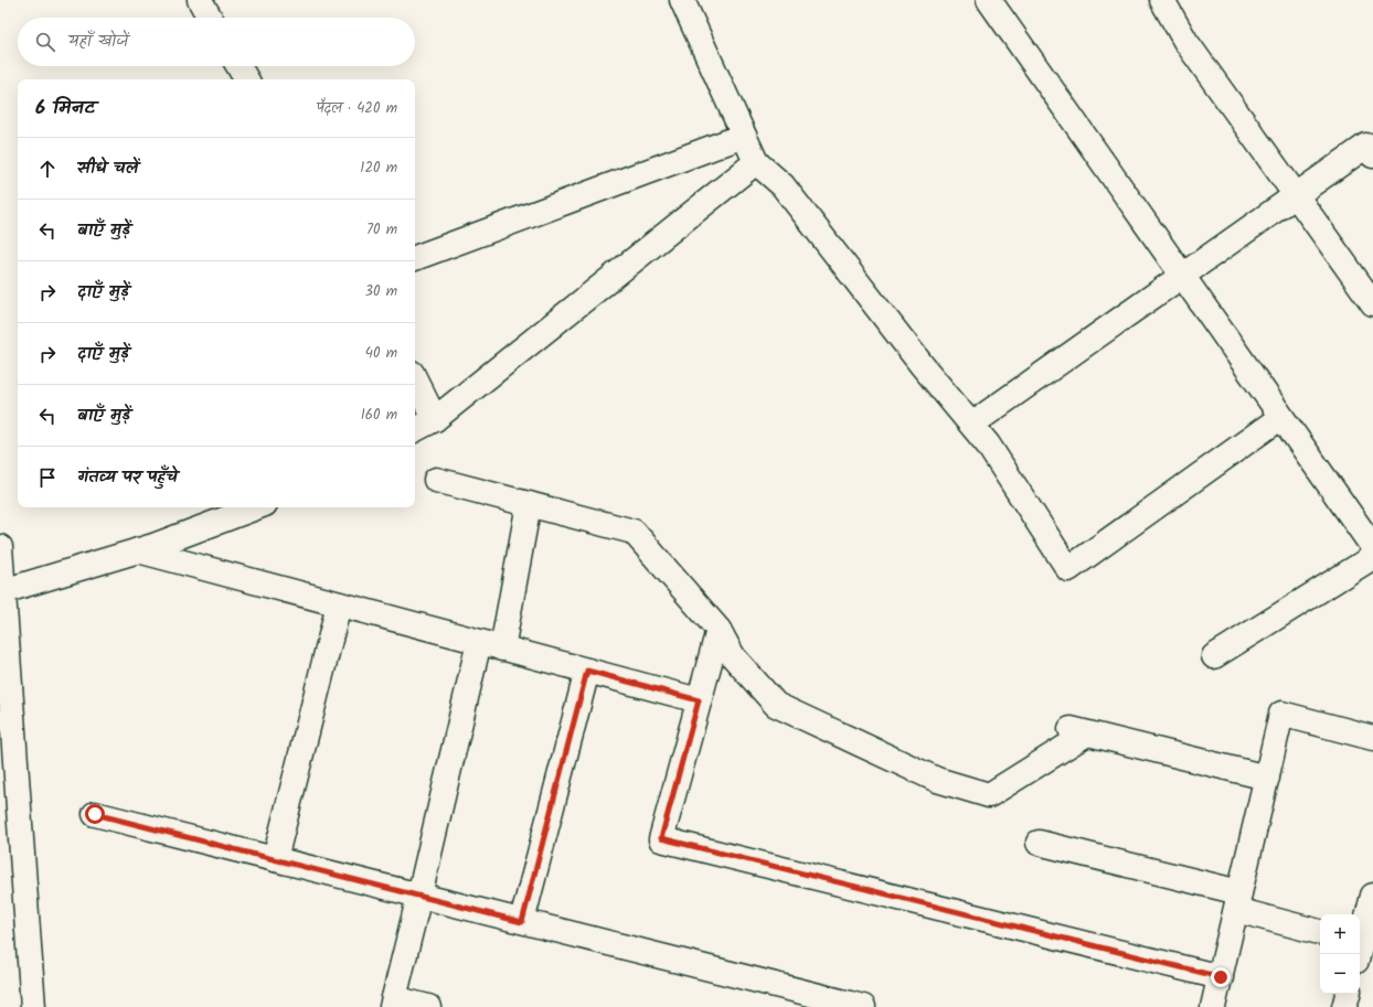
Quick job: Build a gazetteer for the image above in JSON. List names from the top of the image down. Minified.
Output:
{"page":{"search":"यहाँ खोजें","heading":["6 मिनट","पैदल · 420 m"],"list":[["सीधे चलें","120 m"],["बाएँ मुड़ें","70 m"],["दाएँ मुड़ें","30 m"],["दाएँ मुड़ें","40 m"],["बाएँ मुड़ें","160 m"],"गंतव्य पर पहुँचे"],"map_buttons":["+","−"]}}
